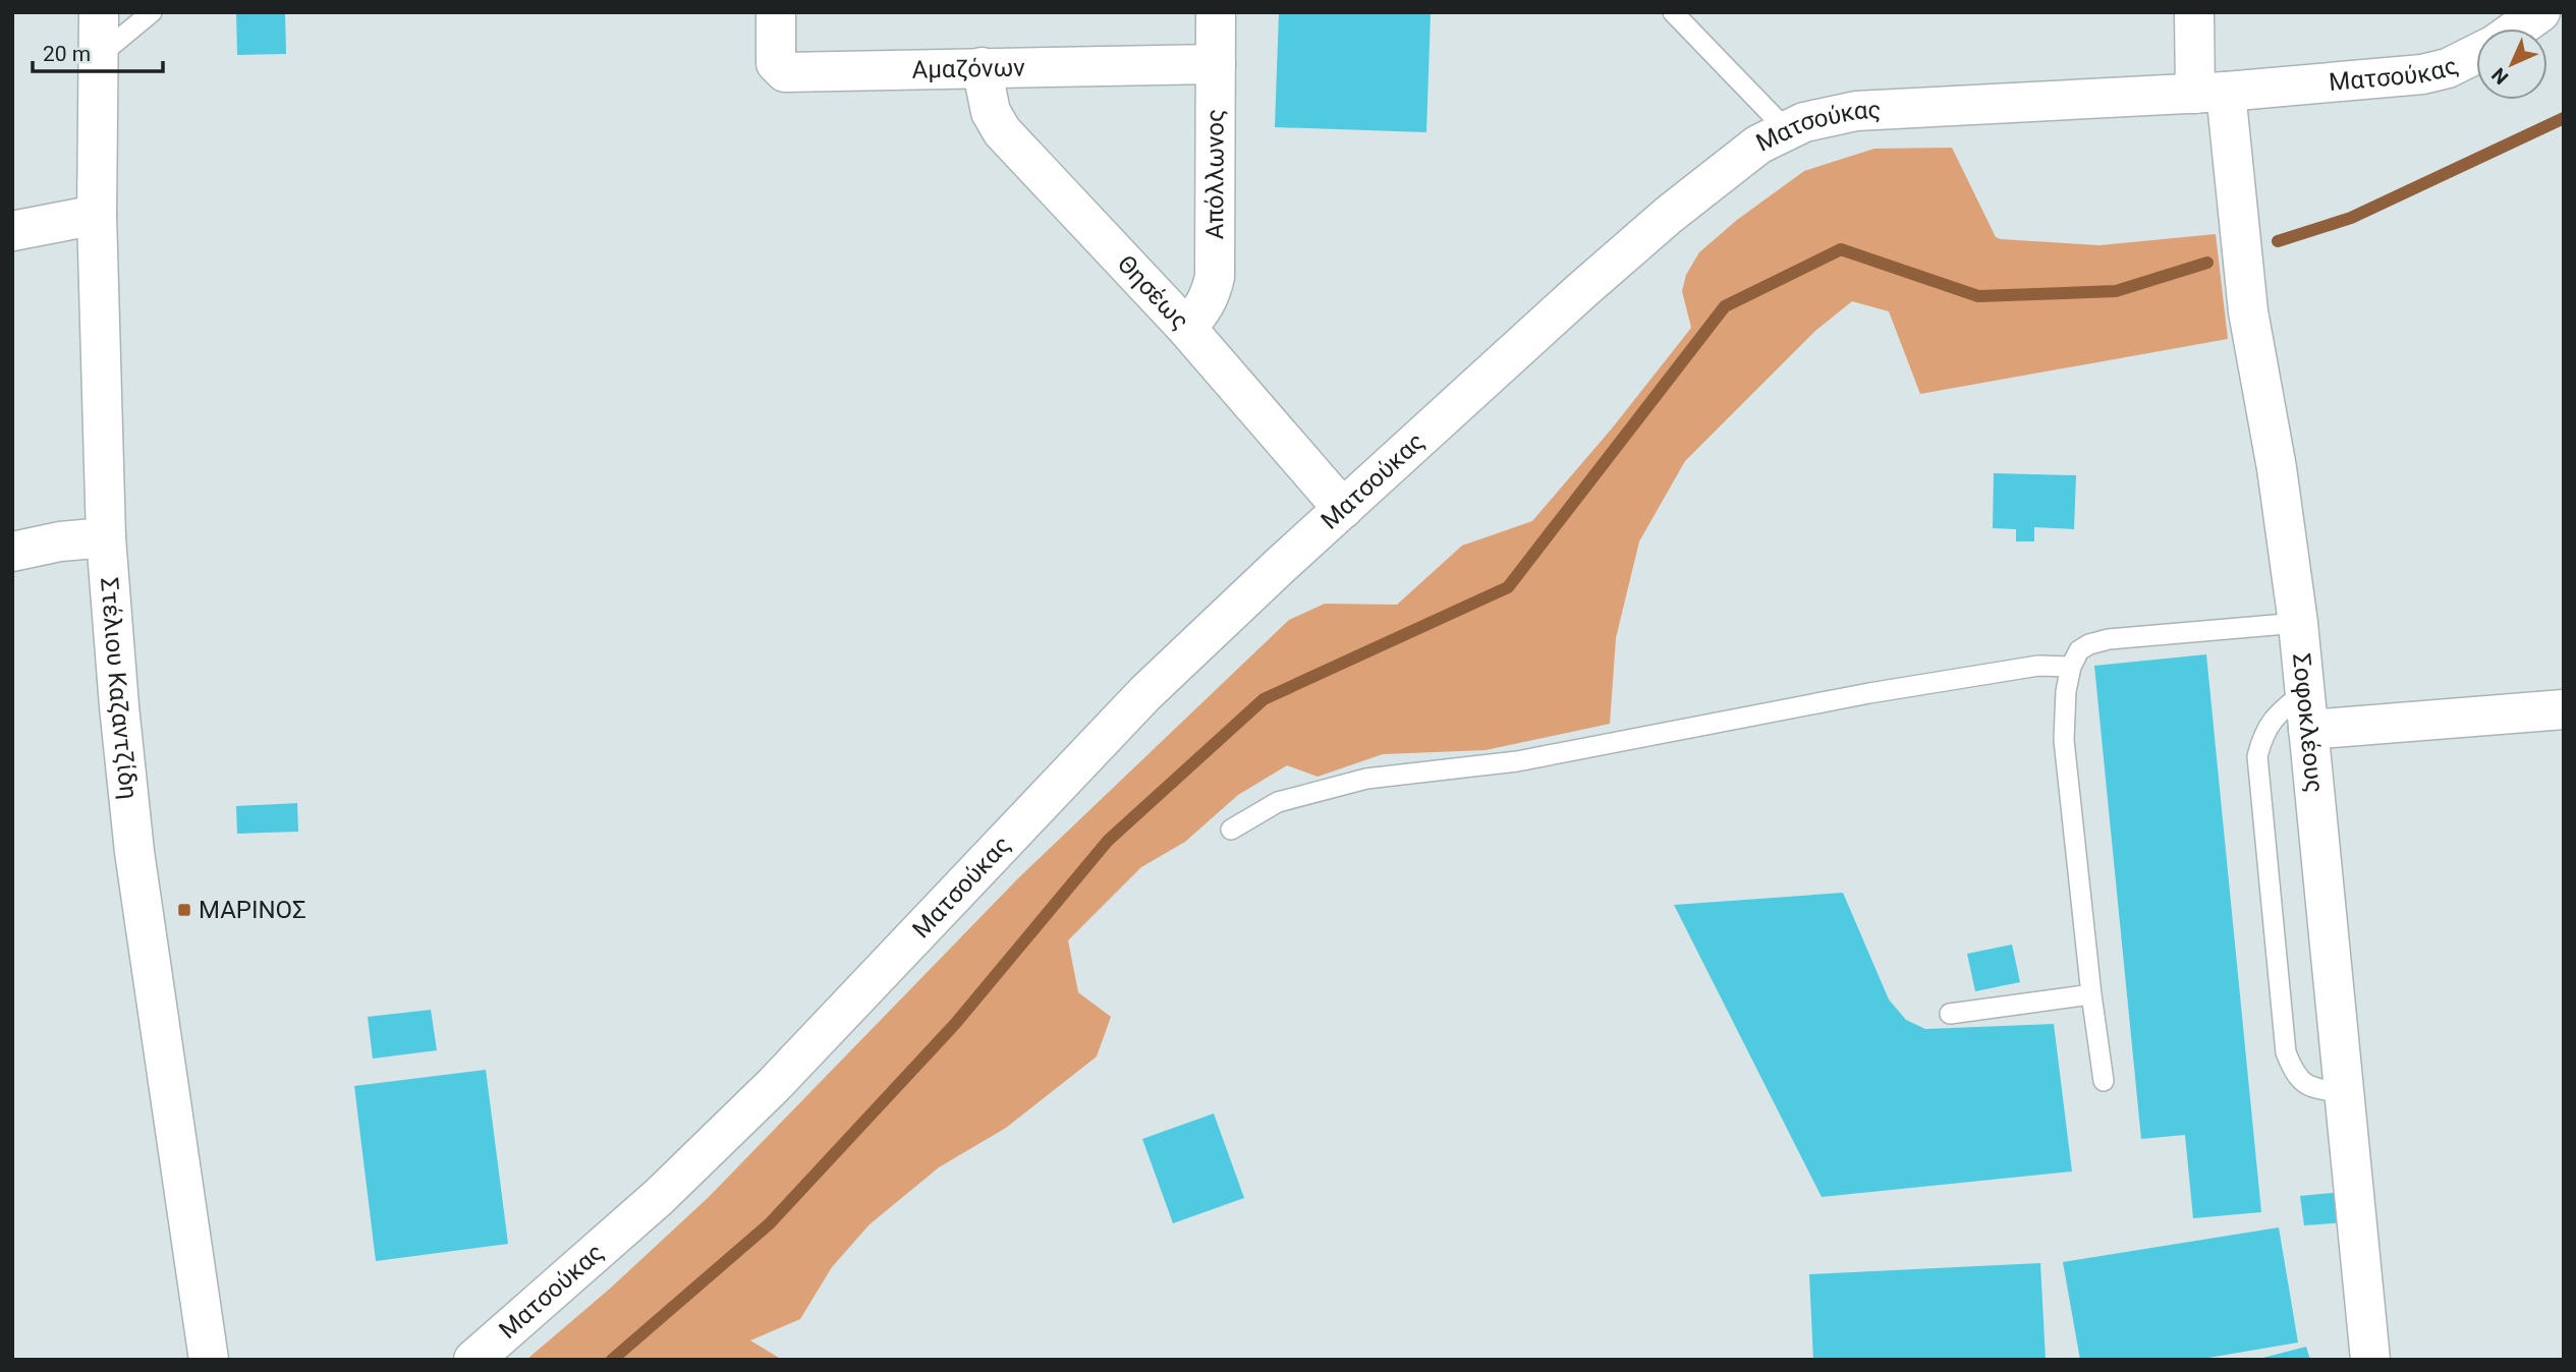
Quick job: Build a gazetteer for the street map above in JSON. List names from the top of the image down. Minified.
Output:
{"streets":{"street":["Αμαζόνων","Ματσούκας","Απόλλωνος","Θησέως","Στέλιου Καζαντζίδη","Σοφοκλέους"]},"crossings":[["Αμαζόνων","Απόλλωνος"],["Αμαζόνων","Θησέως"],["Ματσούκας","Θησέως"],["Ματσούκας","Σοφοκλέους"],["Απόλλωνος","Θησέως"]],"places":{"transit":["ΜΑΡΙΝΟΣ"]},"scale_bar":"20 m","north":"bottom left"}
